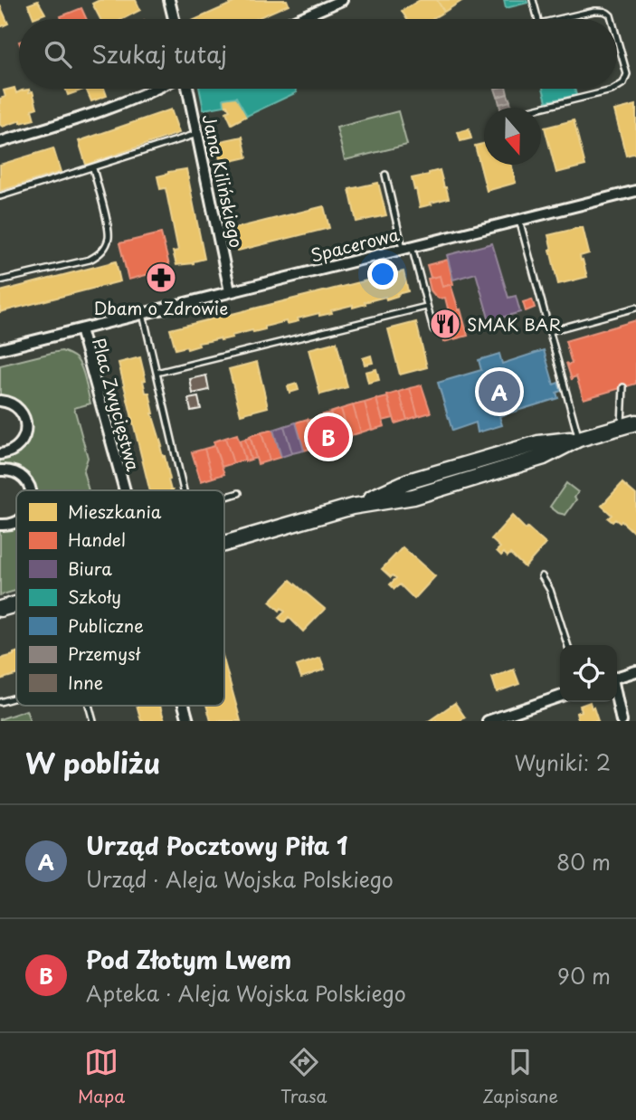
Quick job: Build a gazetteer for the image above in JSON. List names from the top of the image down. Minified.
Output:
{"streets":{"street":["Jana Kilińskiego","Spacerowa","Plac Zwycięstwa"]},"crossings":[["Jana Kilińskiego","Spacerowa"],["Spacerowa","Plac Zwycięstwa"]],"places":{"pharmacy":["Dbam o Zdrowie"],"restaurant":["SMAK BAR"]},"legend":["Mieszkania","Handel","Biura","Szkoły","Publiczne","Przemysł","Inne"],"north":"bottom","page":{"search":"Szukaj tutaj","pins":["A","B"],"heading":["W pobliżu","Wyniki: 2"],"list":[{"mark":"A","name":"Urząd Pocztowy Piła 1","note":"Urząd · Aleja Wojska Polskiego","value":"80 m"},{"mark":"B","name":"Pod Złotym Lwem","note":"Apteka · Aleja Wojska Polskiego","value":"90 m"}],"nav":["Mapa","Trasa","Zapisane"]}}
